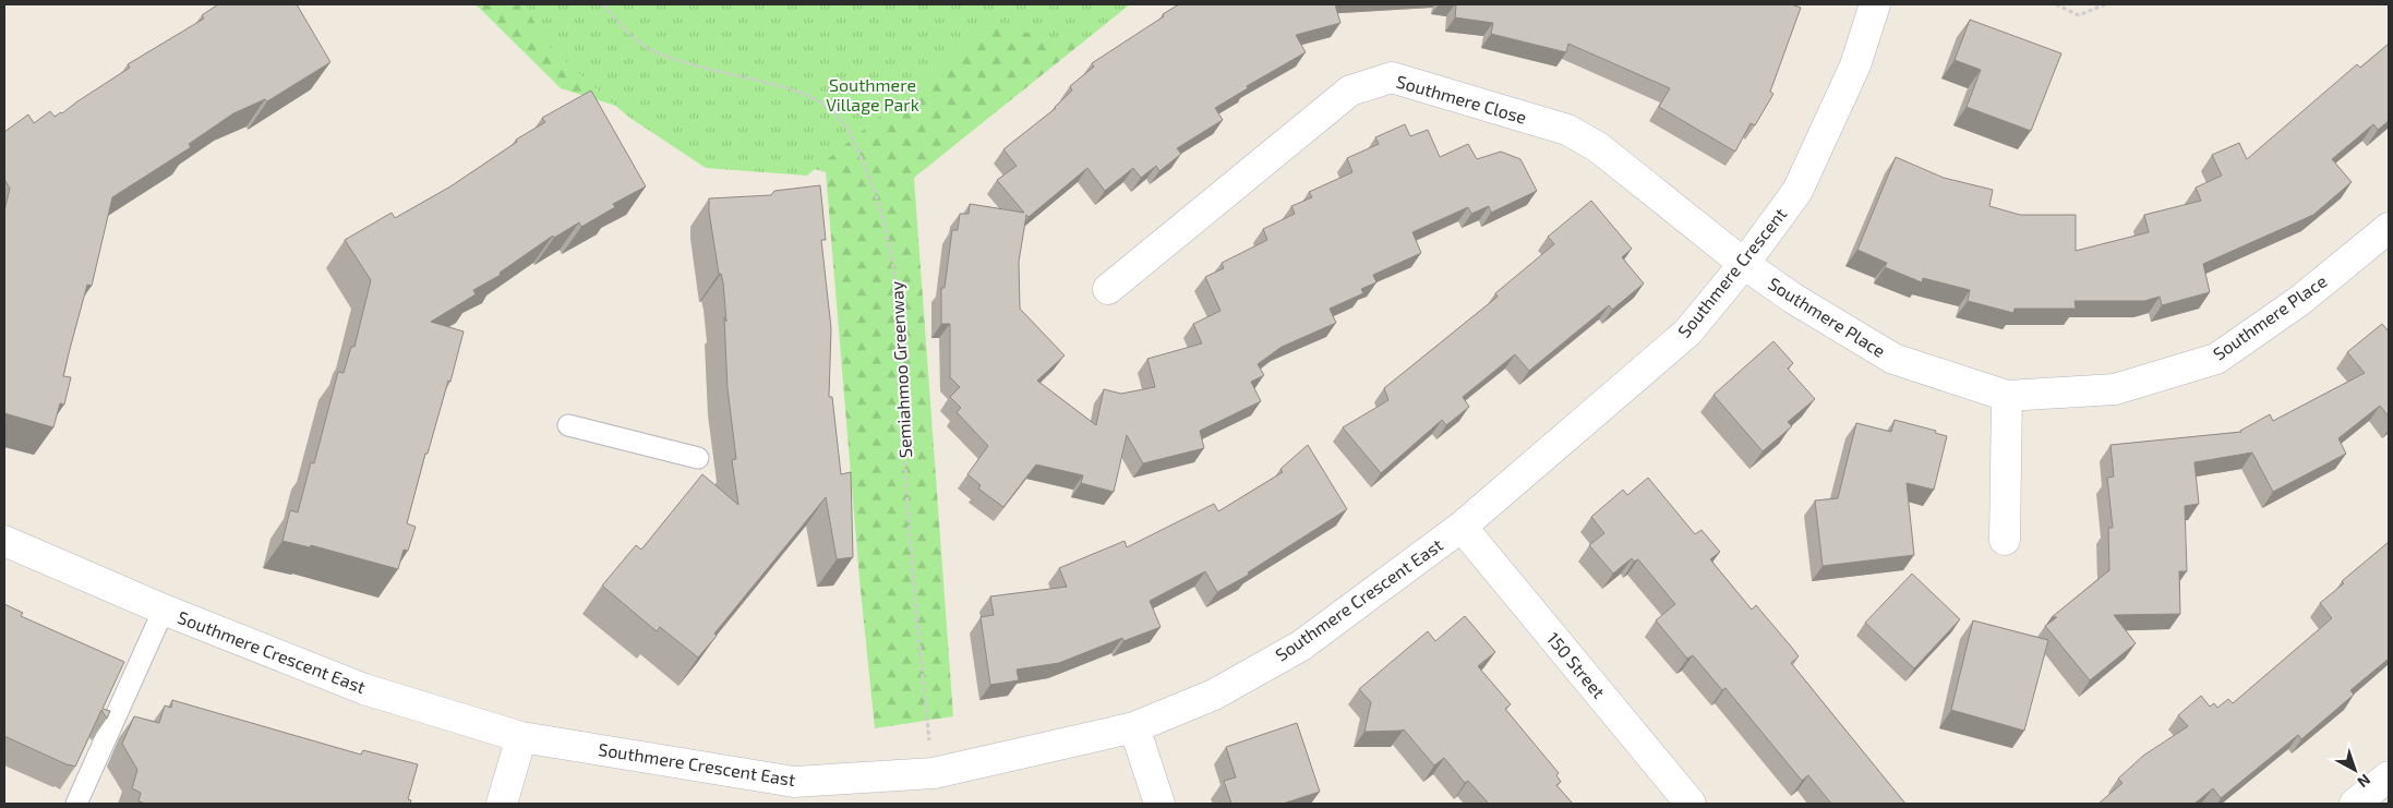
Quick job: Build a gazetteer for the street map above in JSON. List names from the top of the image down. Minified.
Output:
{"streets":{"street":["Southmere Close","Southmere Crescent","Southmere Place","Southmere Crescent East","150 Street"],"path":["Semiahmoo Greenway"]},"crossings":[["Southmere Close","Southmere Crescent"],["Southmere Close","Southmere Place"],["Southmere Crescent","Southmere Place"],["Southmere Crescent","Southmere Crescent East"],["Southmere Crescent","150 Street"],["Southmere Crescent East","150 Street"]],"parks":["Southmere Village Park"],"north":"bottom right"}
